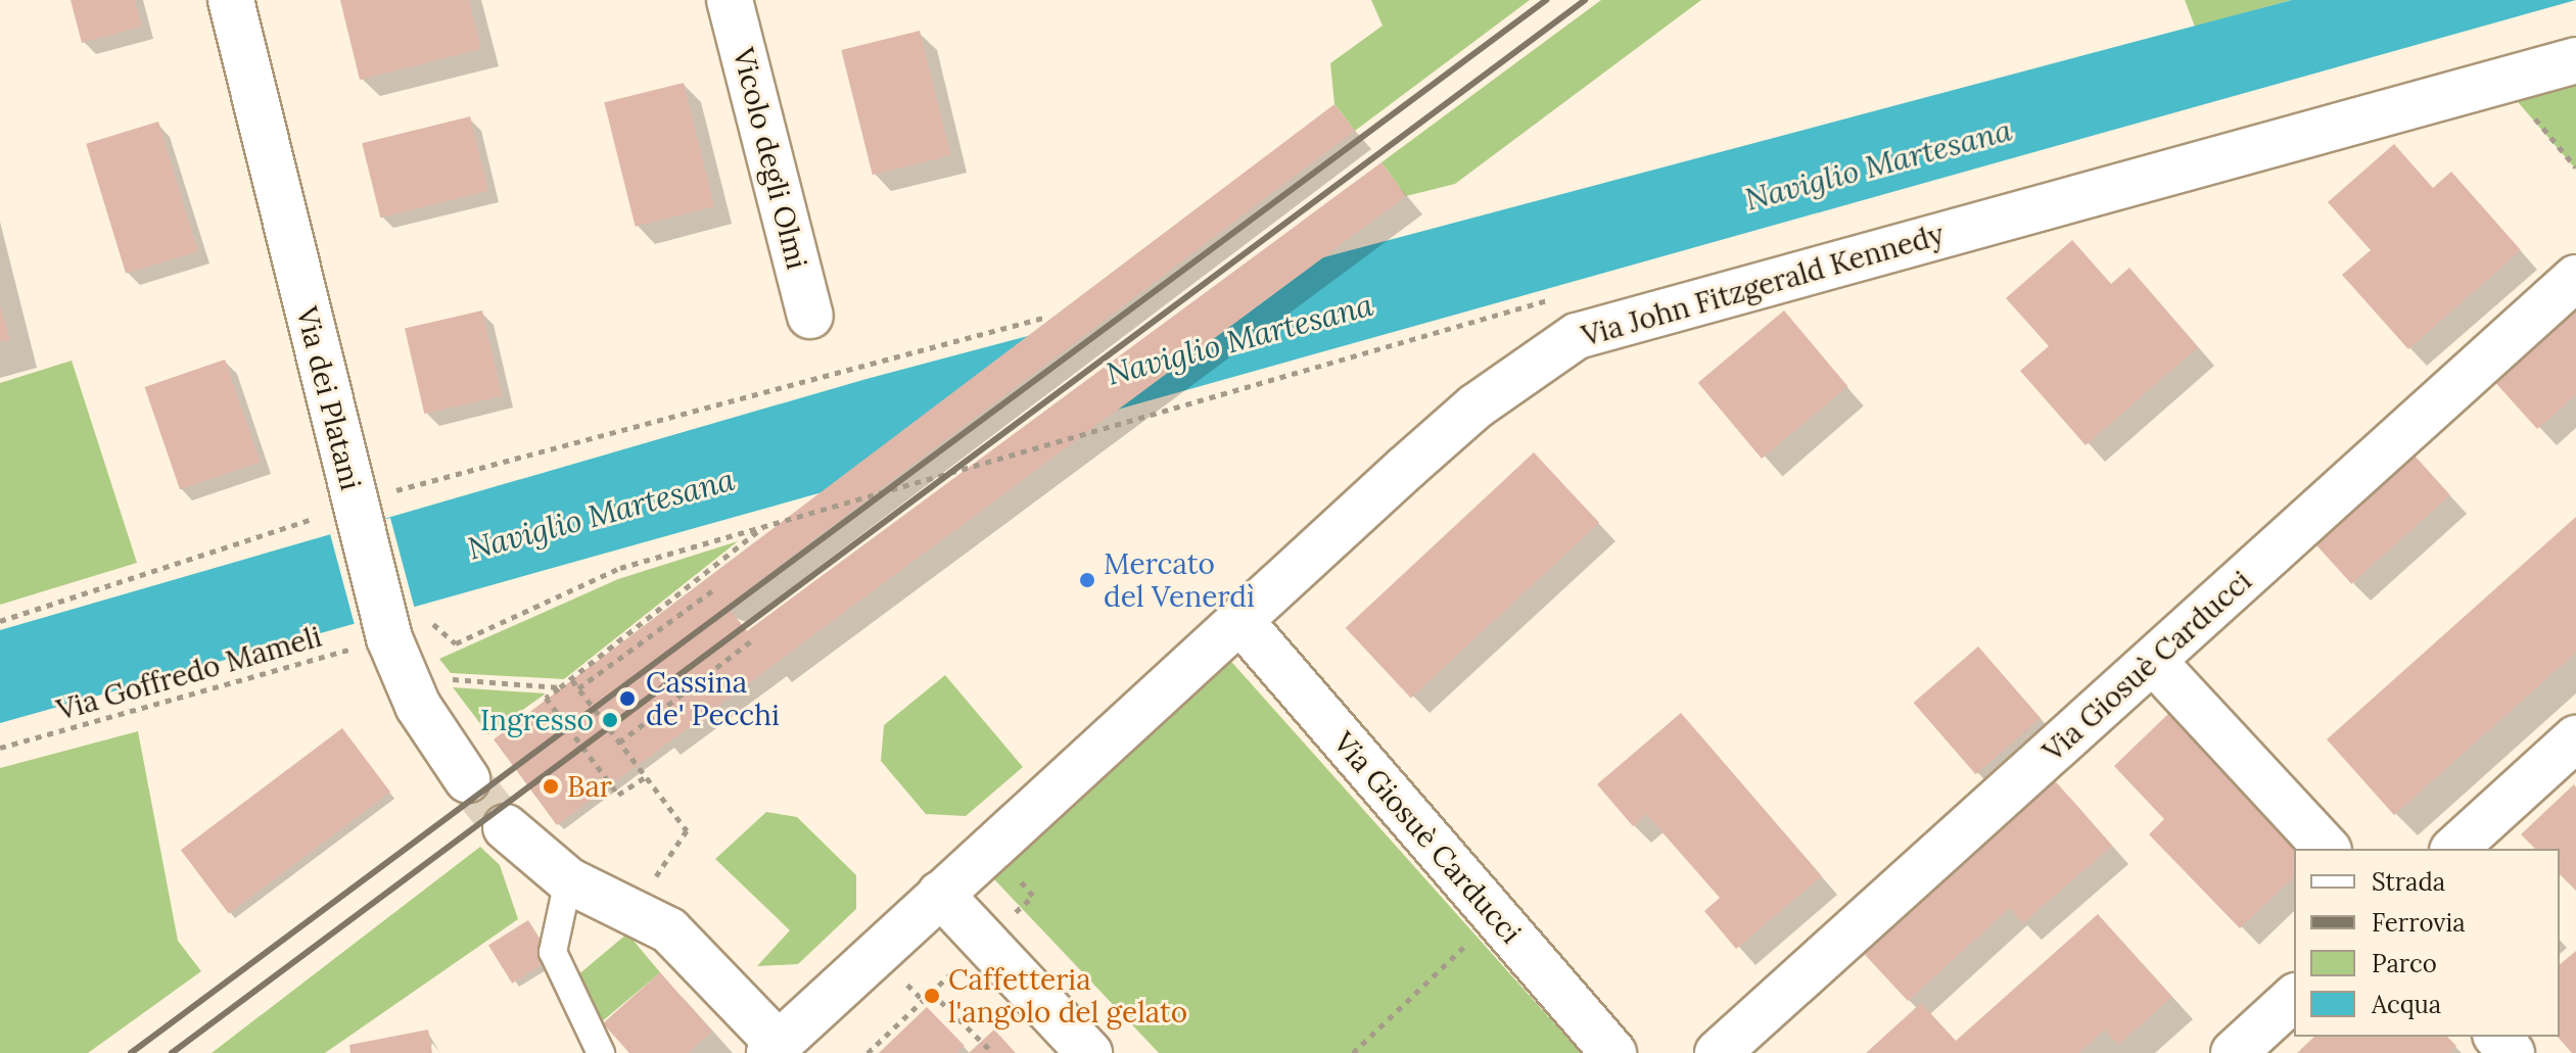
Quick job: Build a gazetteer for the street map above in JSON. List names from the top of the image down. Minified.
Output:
{"streets":{"street":["Vicolo degli Olmi","Via John Fitzgerald Kennedy","Via dei Platani","Via Giosuè Carducci"],"path":["Via Goffredo Mameli"]},"crossings":[["Via John Fitzgerald Kennedy","Via Giosuè Carducci"],["Via dei Platani","Via Goffredo Mameli"]],"water":["Naviglio Martesana"],"places":["Mercato del Venerdì","Cassina de' Pecchi","Ingresso","Bar","Caffetteria l'angolo del gelato"],"legend":["Strada","Ferrovia","Parco","Acqua"]}
